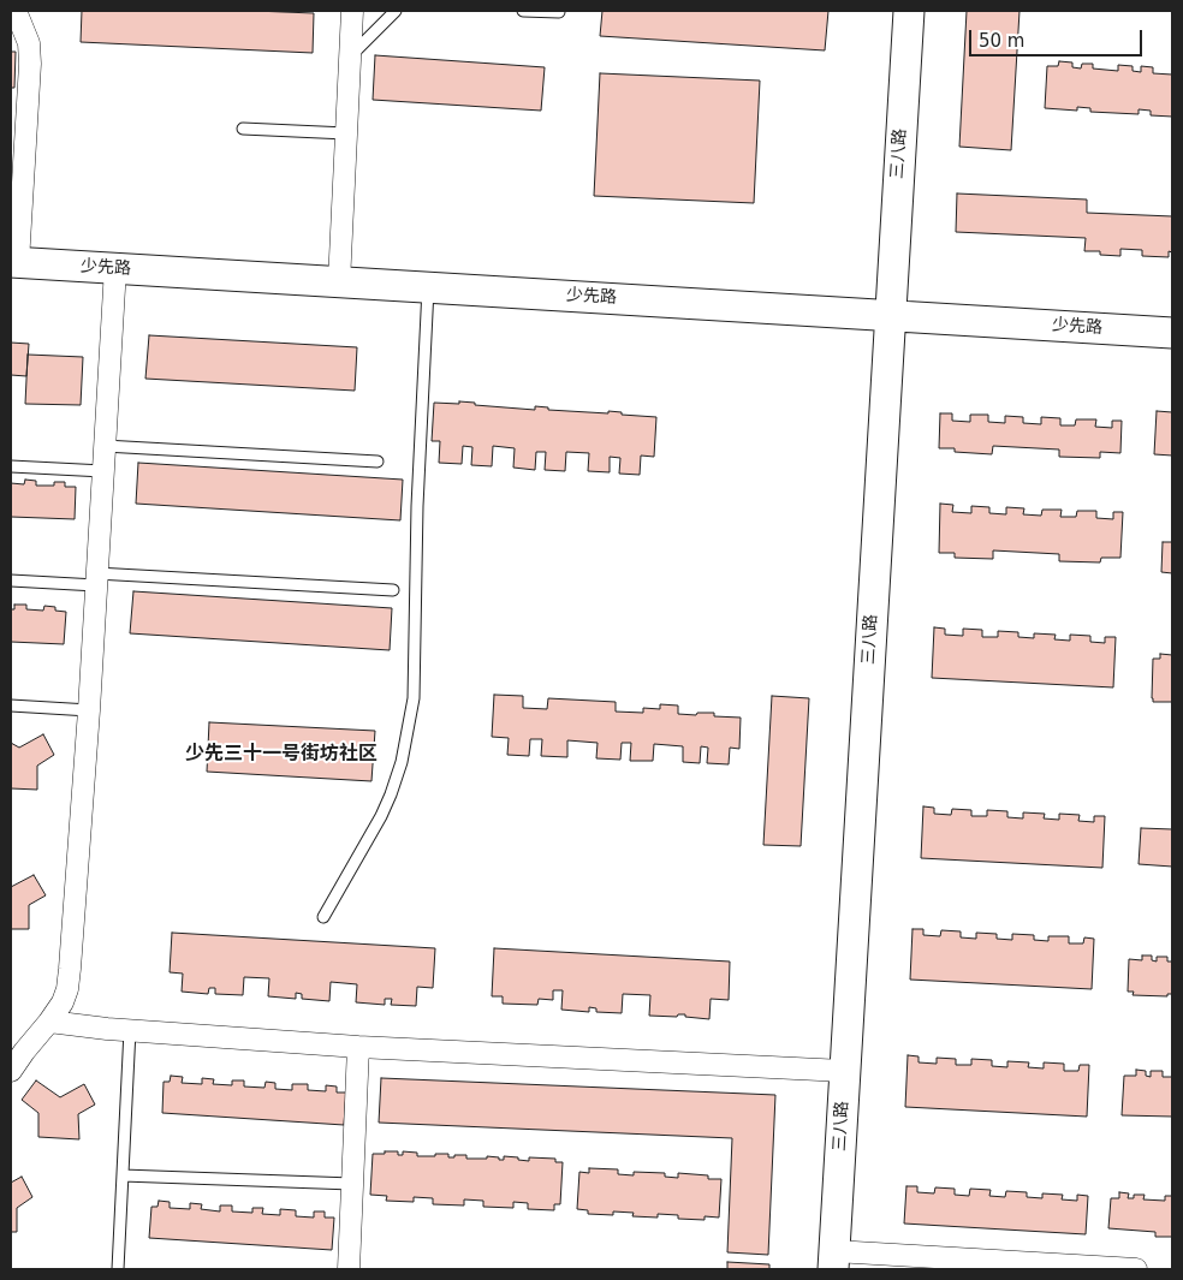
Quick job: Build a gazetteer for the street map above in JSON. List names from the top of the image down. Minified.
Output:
{"streets":{"main road":["三八路","少先路"]},"crossings":[["三八路","少先路"]],"districts":["少先三十一号街坊社区"],"scale_bar":"50 m"}
